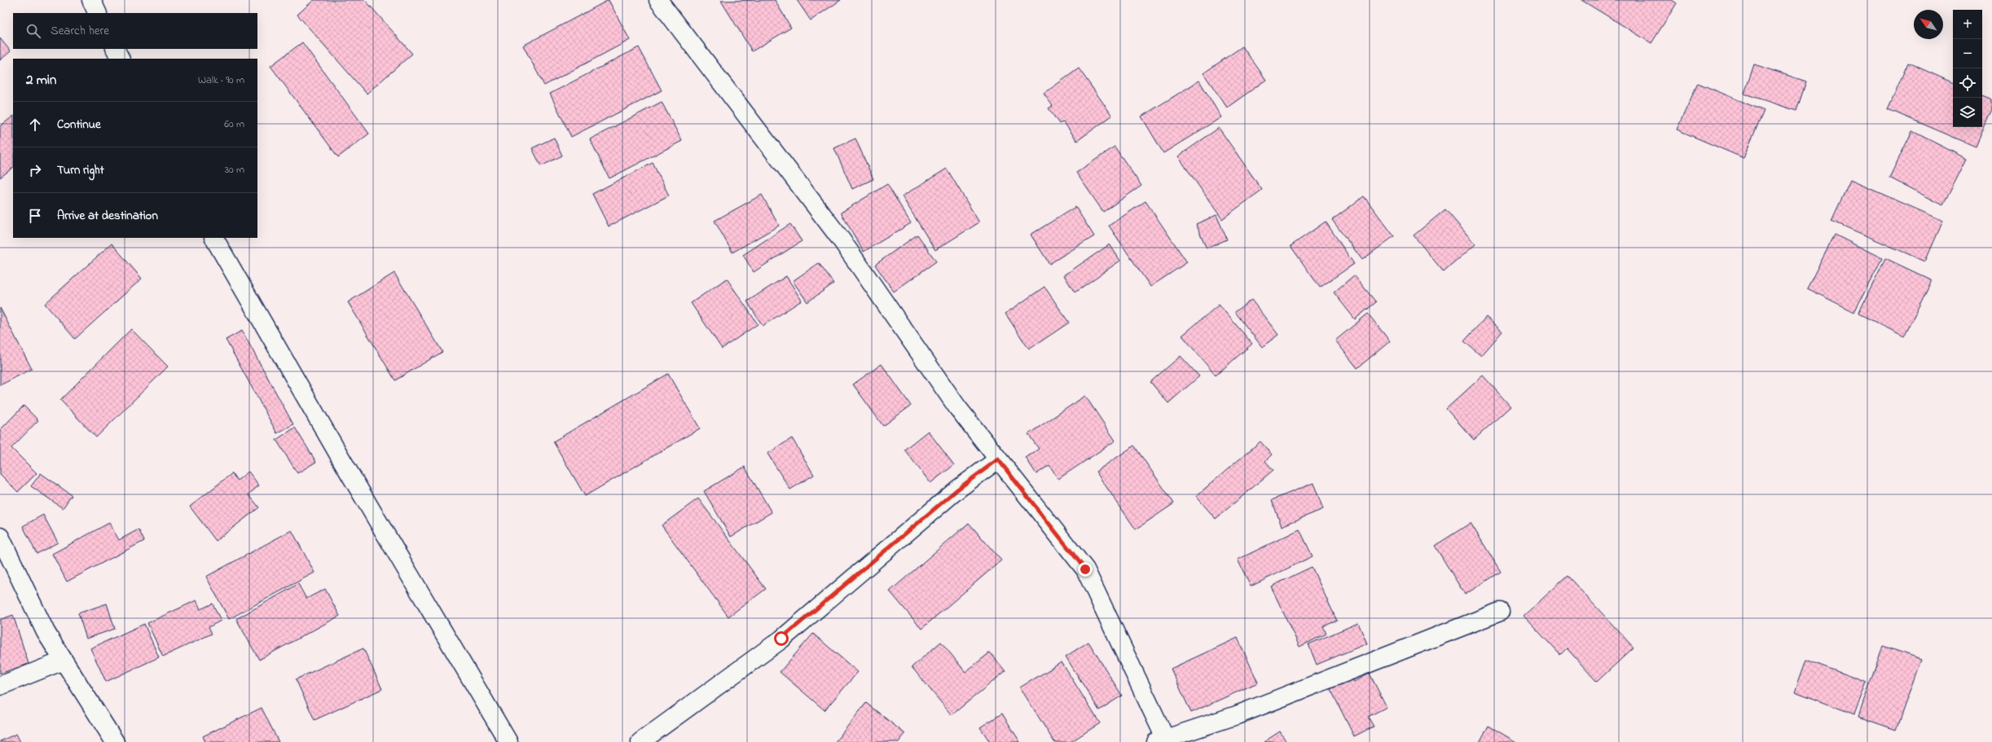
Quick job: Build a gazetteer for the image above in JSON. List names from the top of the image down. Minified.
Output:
{"north":"top left","page":{"map_buttons":["+","−"],"search":"Search here","heading":["2 min","Walk · 90 m"],"list":[["Continue","60 m"],["Turn right","30 m"],"Arrive at destination"]}}
